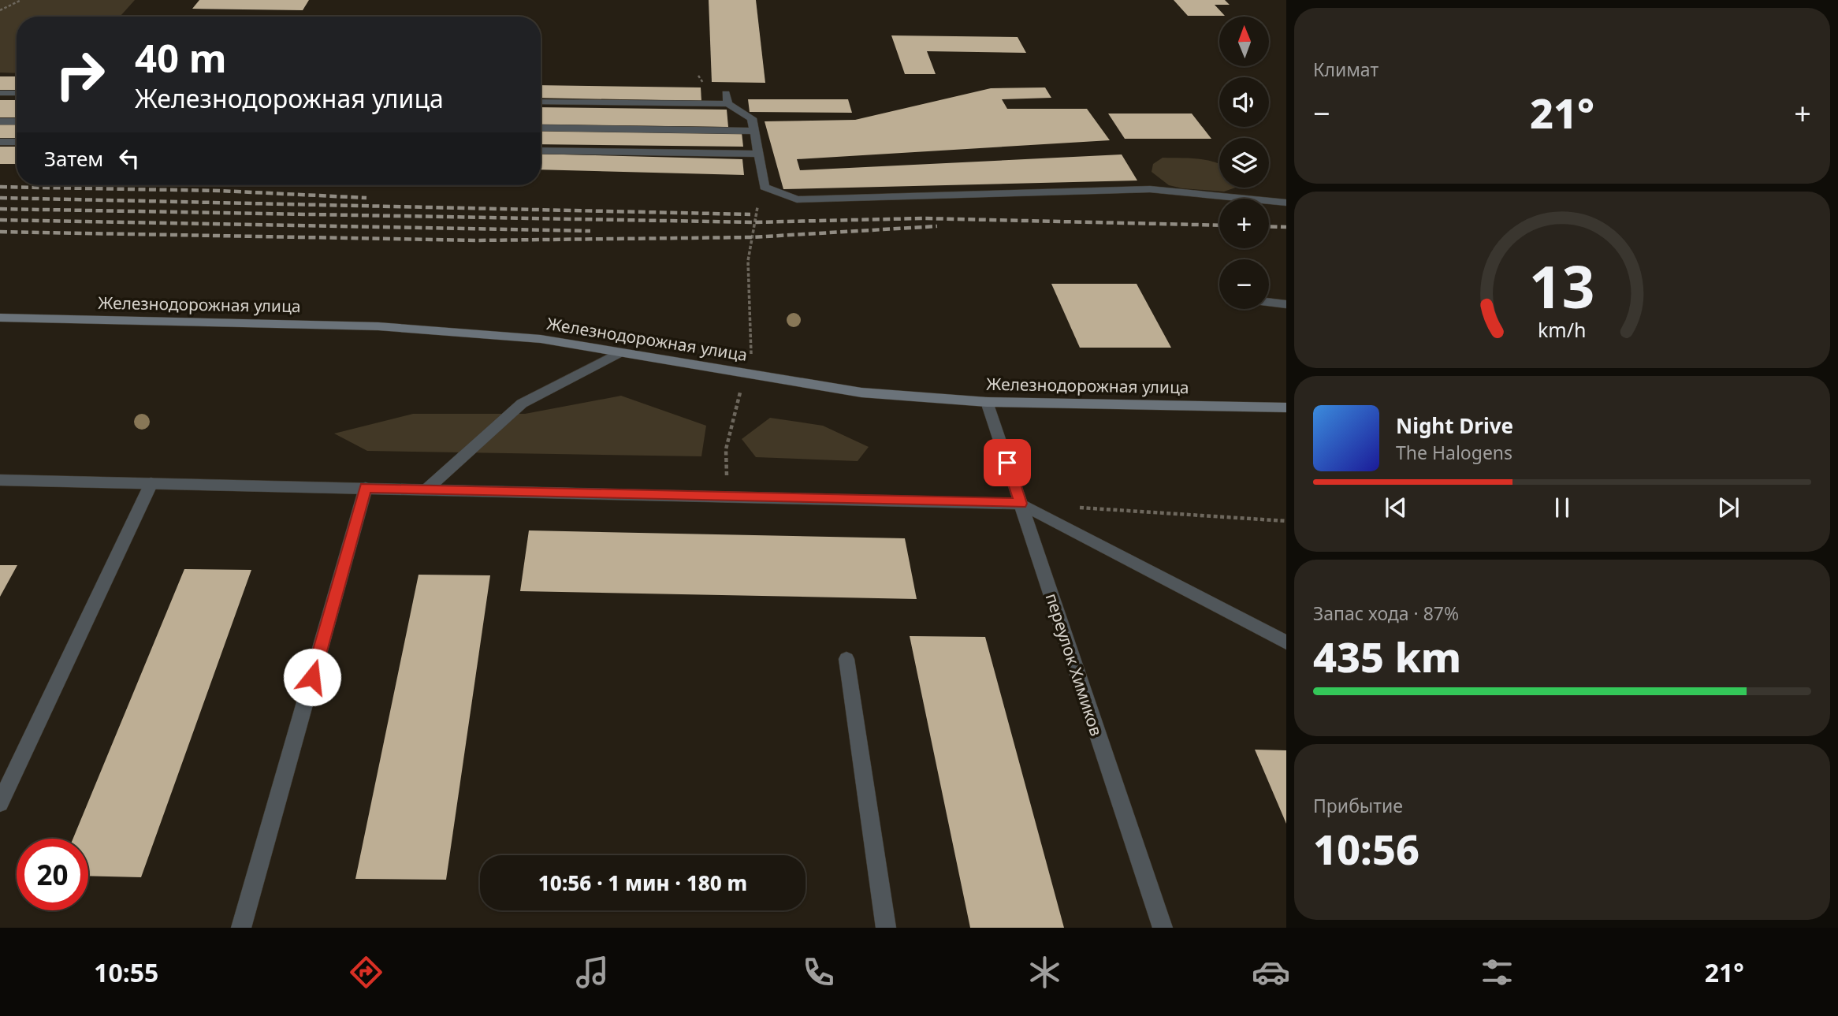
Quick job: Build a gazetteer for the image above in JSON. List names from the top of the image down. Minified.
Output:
{"streets":{"main road":["Железнодорожная улица"],"street":["переулок Химиков"]},"crossings":[["Железнодорожная улица","переулок Химиков"]],"north":"top","page":{"tile":["Климат",["Запас хода · 87%","435 km"],["Прибытие","10:56"]],"map_buttons":["+","−"],"turn":["40 m","Железнодорожная улица"],"heat":["−","21°","+"],"then":"Затем","song":["Night Drive","The Halogens"],"limit":"20","trip":"10:56 · 1 мин · 180 m","tabs":["10:55","21°"],"gauge":["13","km/h"]}}
